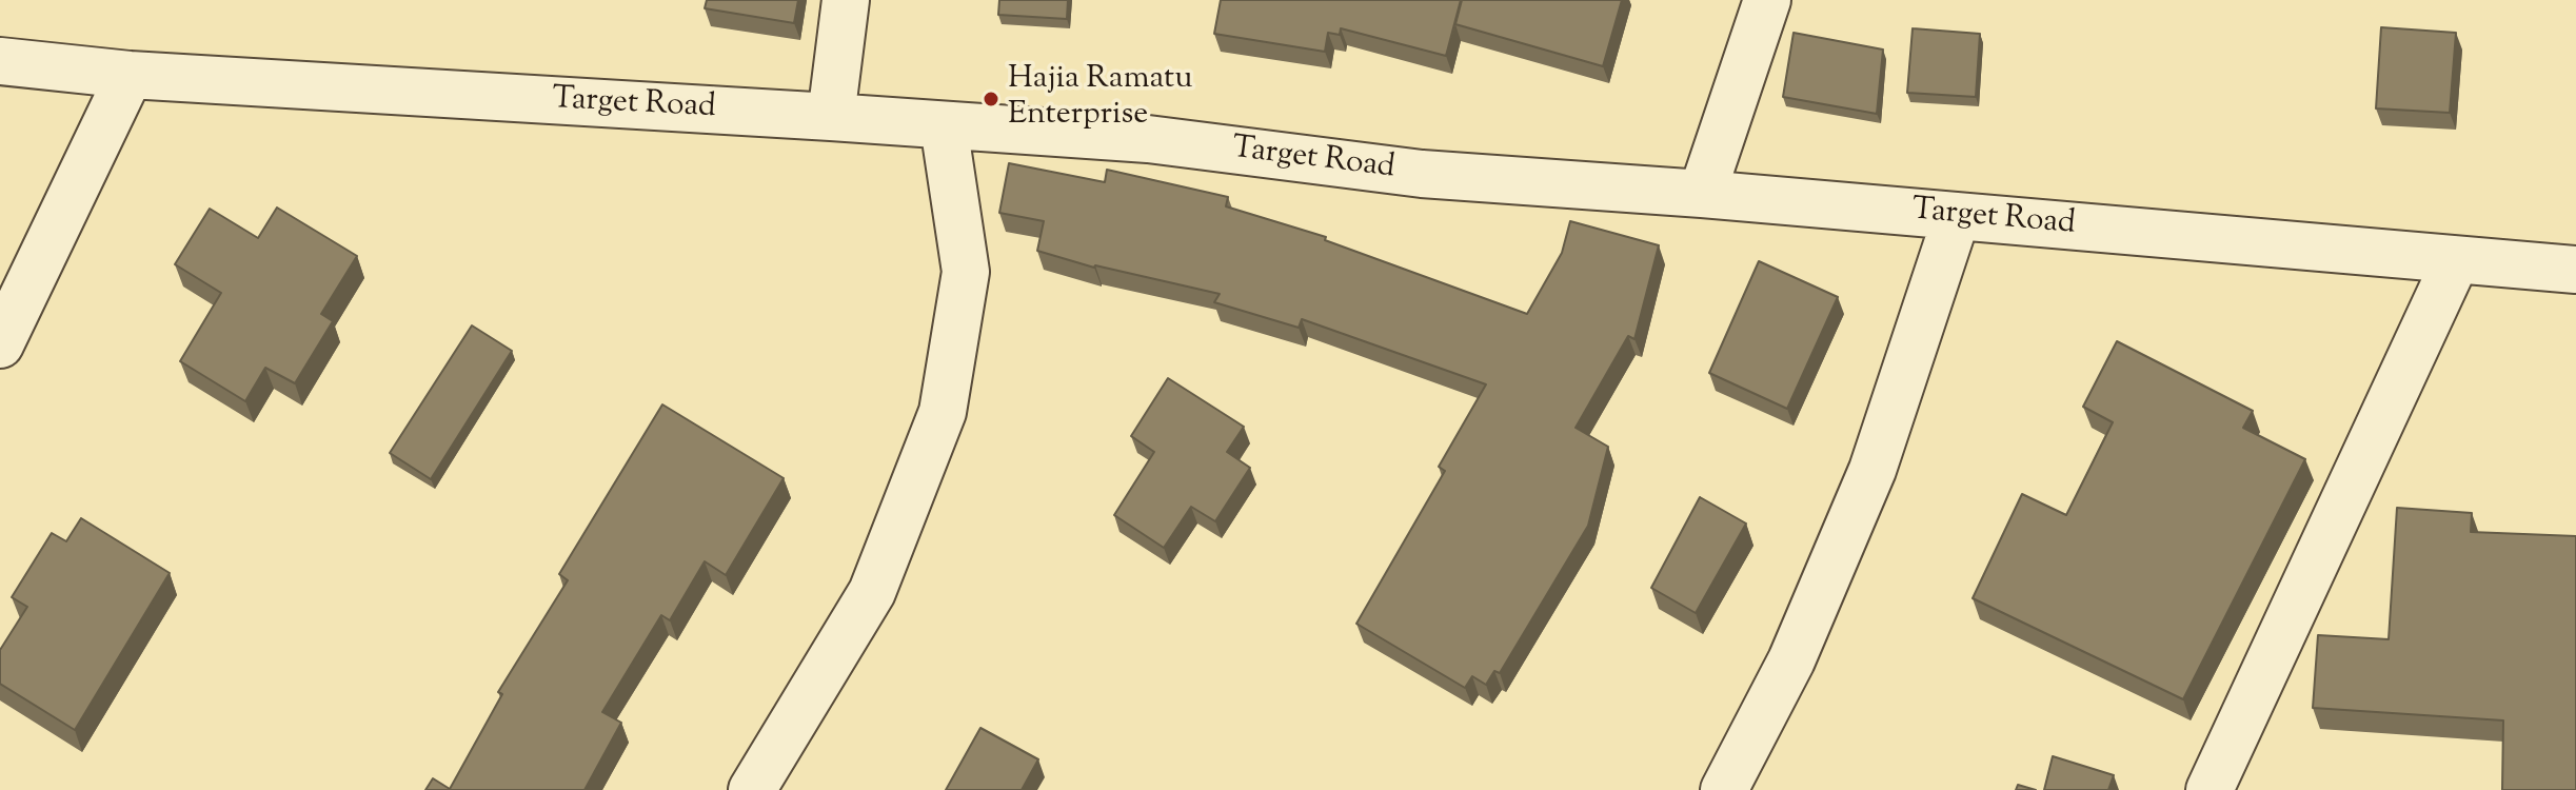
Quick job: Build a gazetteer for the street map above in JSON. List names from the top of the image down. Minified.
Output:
{"streets":{"street":["Target Road"]},"places":["Hajia Ramatu Enterprise"]}
